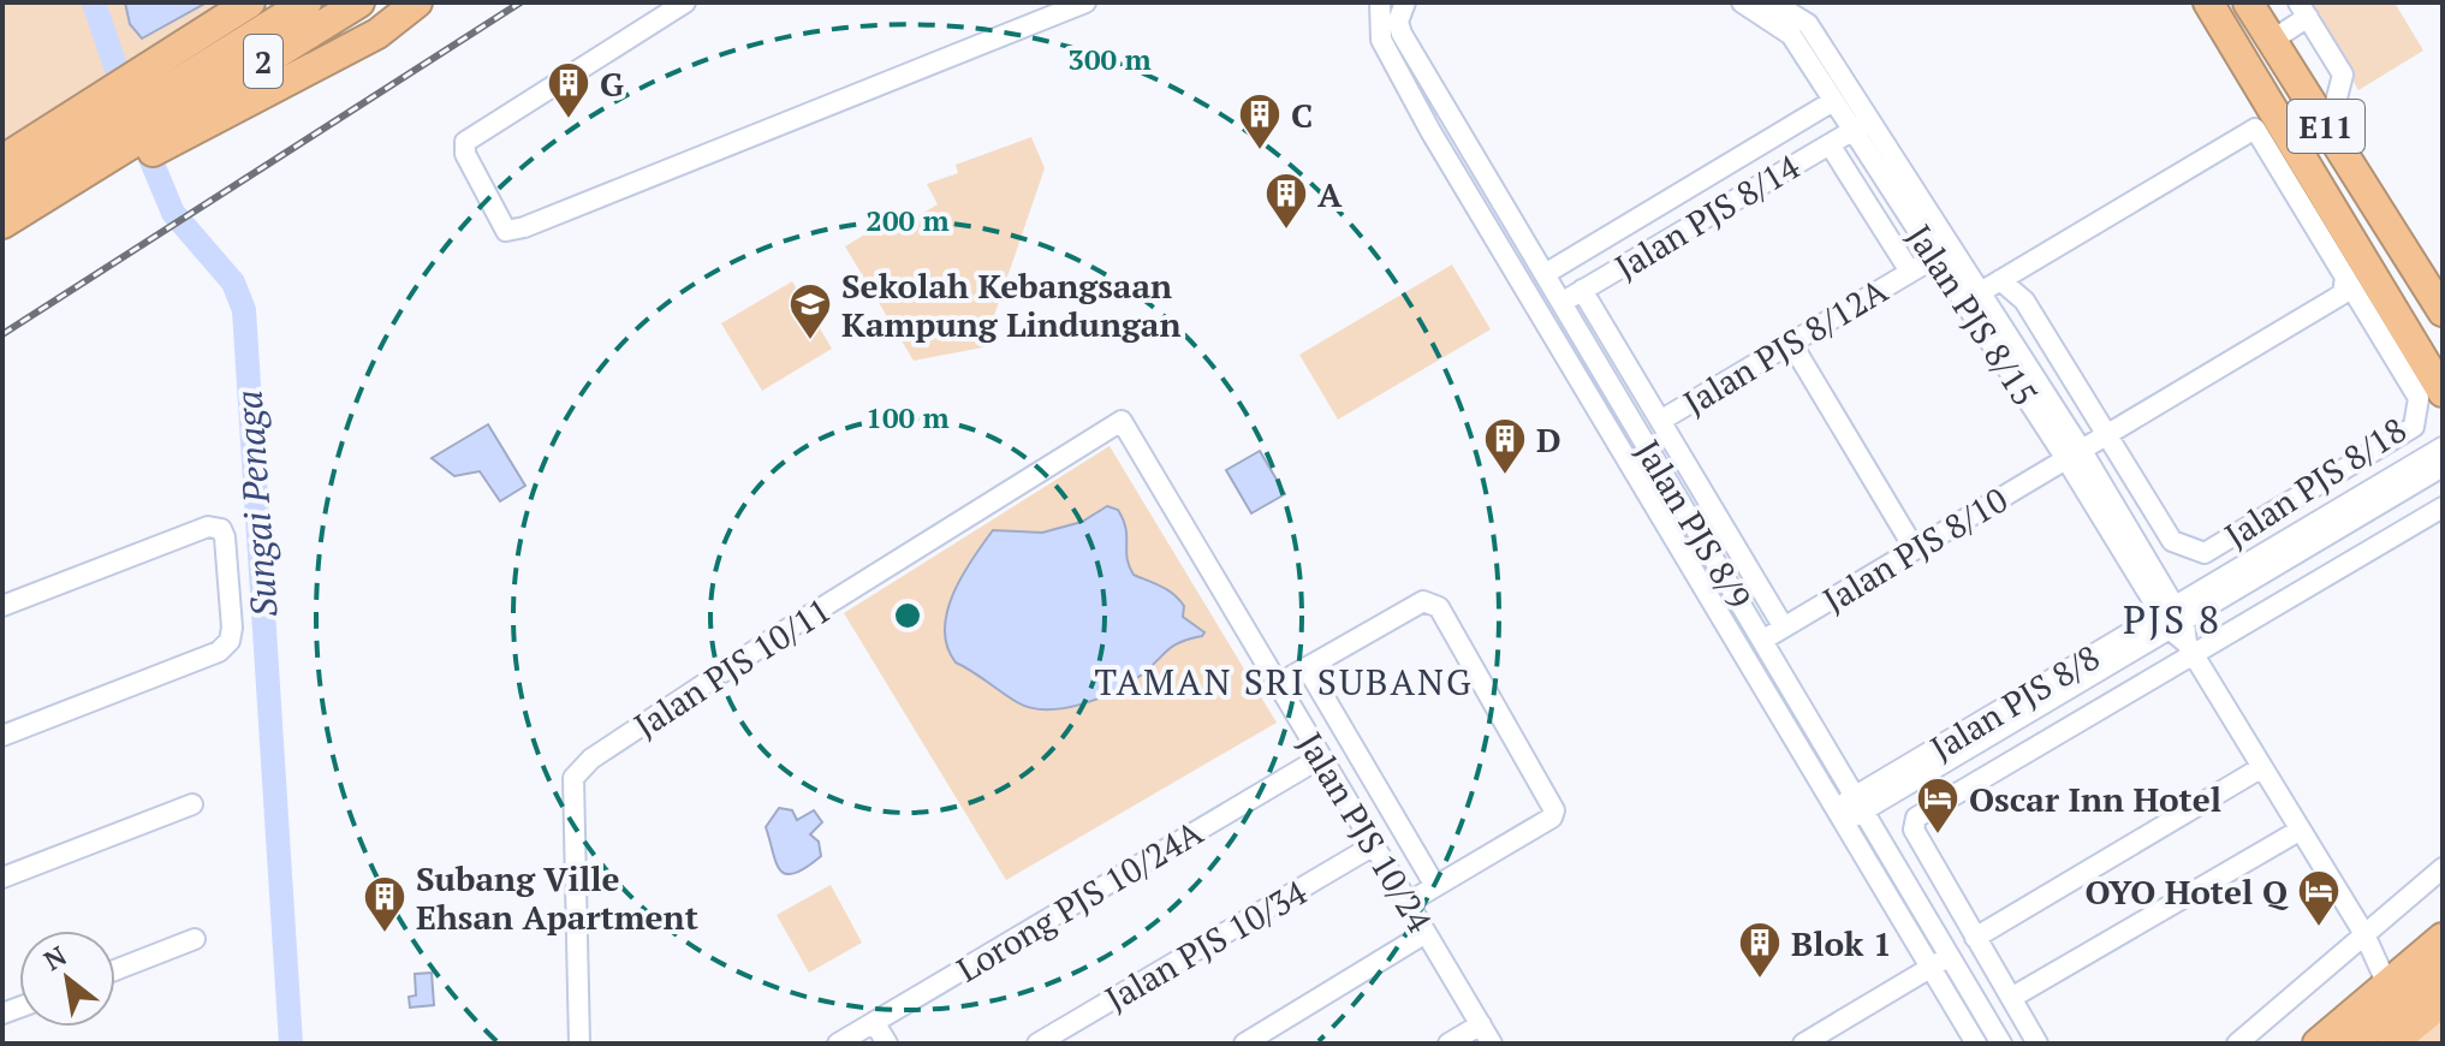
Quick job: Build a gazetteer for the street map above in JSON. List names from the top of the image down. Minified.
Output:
{"streets":{"highway":["2","E11"],"street":["Jalan PJS 8/14","Jalan PJS 8/15","Jalan PJS 8/12A","Jalan PJS 8/18","Jalan PJS 8/9","Jalan PJS 8/10","Jalan PJS 10/11","Jalan PJS 8/8","Jalan PJS 10/24","Lorong PJS 10/24A","Jalan PJS 10/34"]},"crossings":[["Jalan PJS 8/14","Jalan PJS 8/15"],["Jalan PJS 8/14","Jalan PJS 8/12A"],["Jalan PJS 8/14","Jalan PJS 8/9"],["Jalan PJS 8/15","Jalan PJS 8/12A"],["Jalan PJS 8/15","Jalan PJS 8/18"],["Jalan PJS 8/15","Jalan PJS 8/10"],["Jalan PJS 8/15","Jalan PJS 8/8"],["Jalan PJS 8/9","Jalan PJS 8/10"],["Jalan PJS 8/9","Jalan PJS 8/8"],["Jalan PJS 10/11","Jalan PJS 10/24"],["Jalan PJS 10/24","Lorong PJS 10/24A"],["Jalan PJS 10/24","Jalan PJS 10/34"]],"districts":["PJS 8","TAMAN SRI SUBANG"],"water":["Sungai Penaga"],"places":{"building":["G","C","A","D","Subang Ville Ehsan Apartment","Blok 1"],"school or university":["Sekolah Kebangsaan Kampung Lindungan"],"hotel":["Oscar Inn Hotel","OYO Hotel Q"]},"north":"top left","rings":["300 m","200 m","100 m"]}
